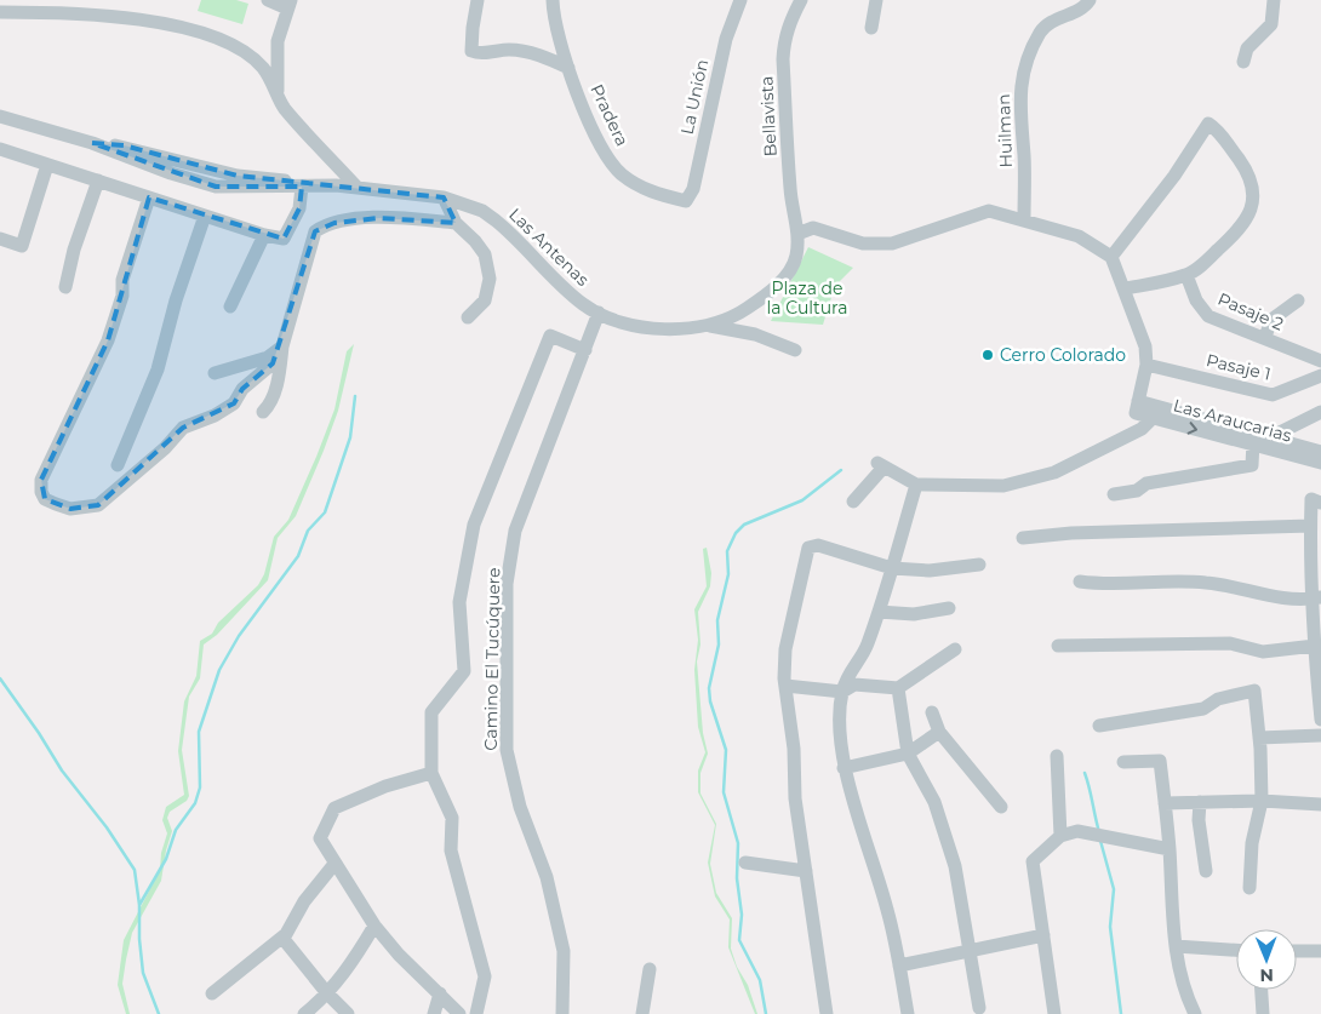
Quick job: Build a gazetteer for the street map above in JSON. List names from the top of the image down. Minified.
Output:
{"streets":{"street":["La Unión","Pradera","Bellavista","Huilman","Las Antenas","Pasaje 2","Pasaje 1","Las Araucarias","Camino El Tucúquere"]},"crossings":[["La Unión","Pradera"],["Bellavista","Las Antenas"],["Las Antenas","Camino El Tucúquere"]],"parks":["Plaza de la Cultura"],"places":["Cerro Colorado"],"north":"bottom"}
